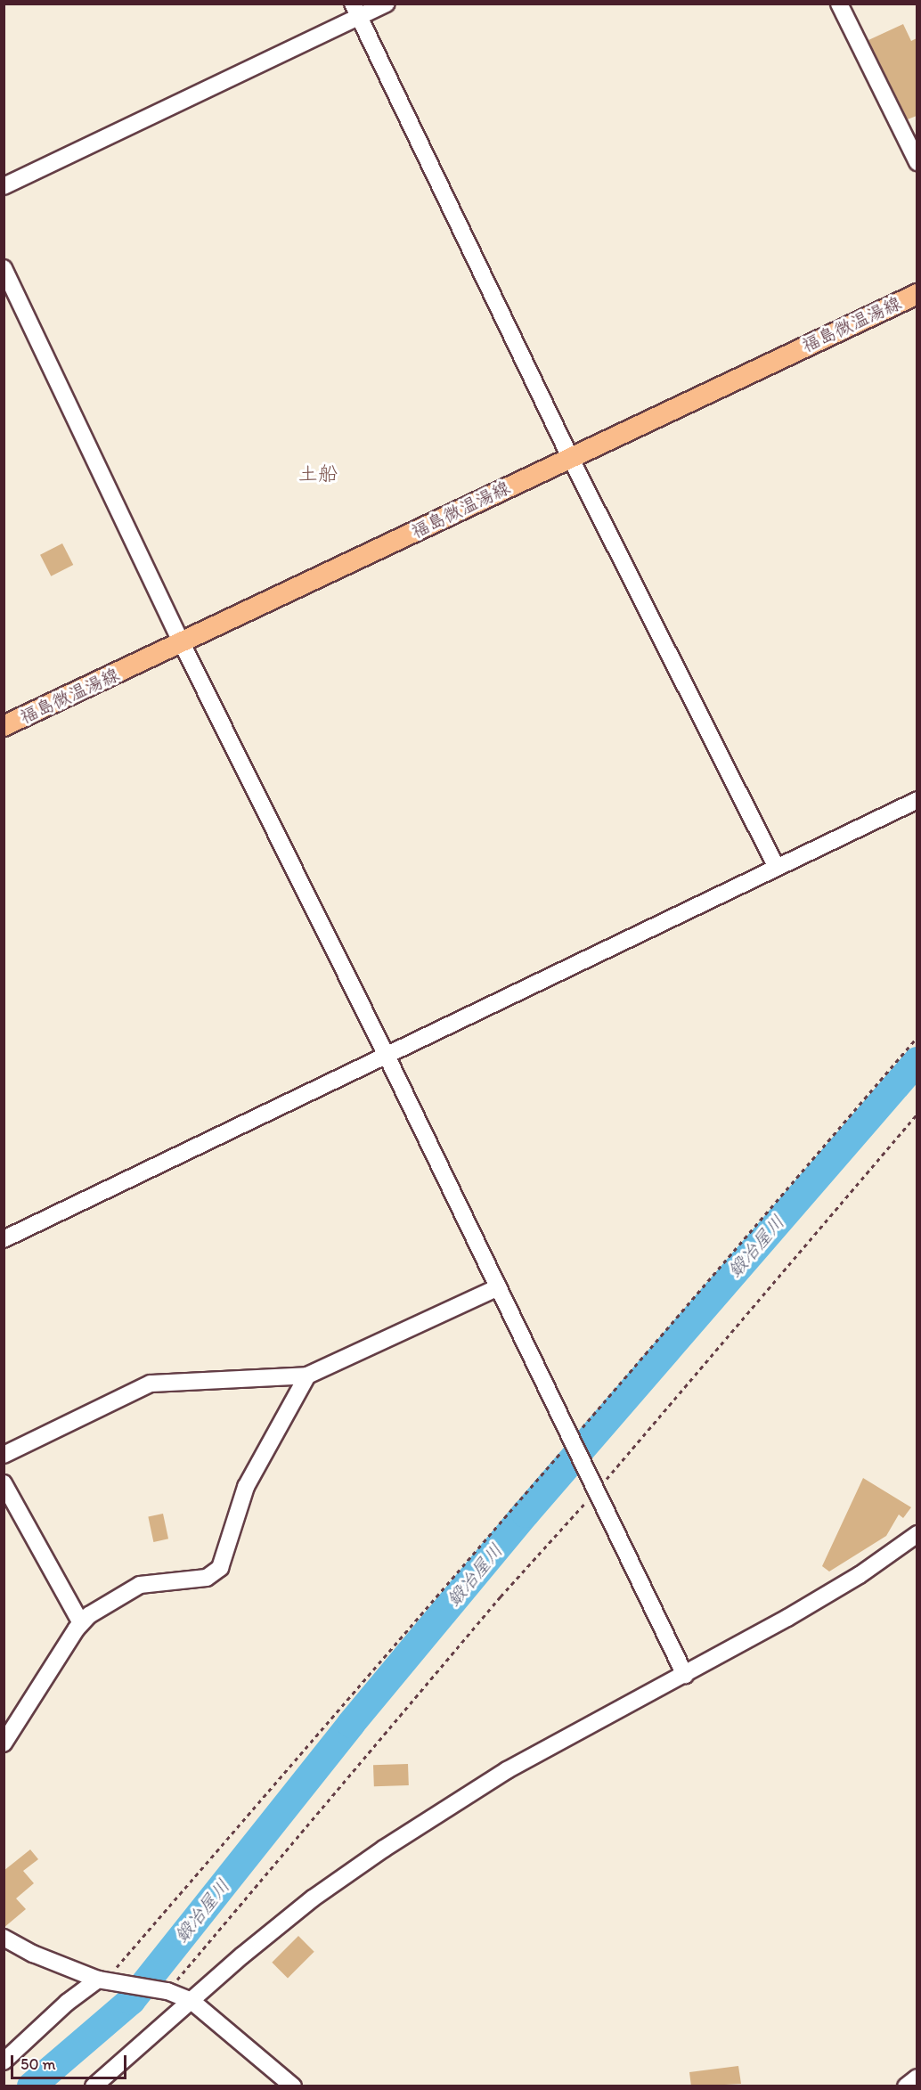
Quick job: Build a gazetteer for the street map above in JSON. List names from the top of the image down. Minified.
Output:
{"streets":{"main road":["福島微温湯線"]},"districts":["土船"],"water":["鍛冶屋川"],"scale_bar":"50 m"}
